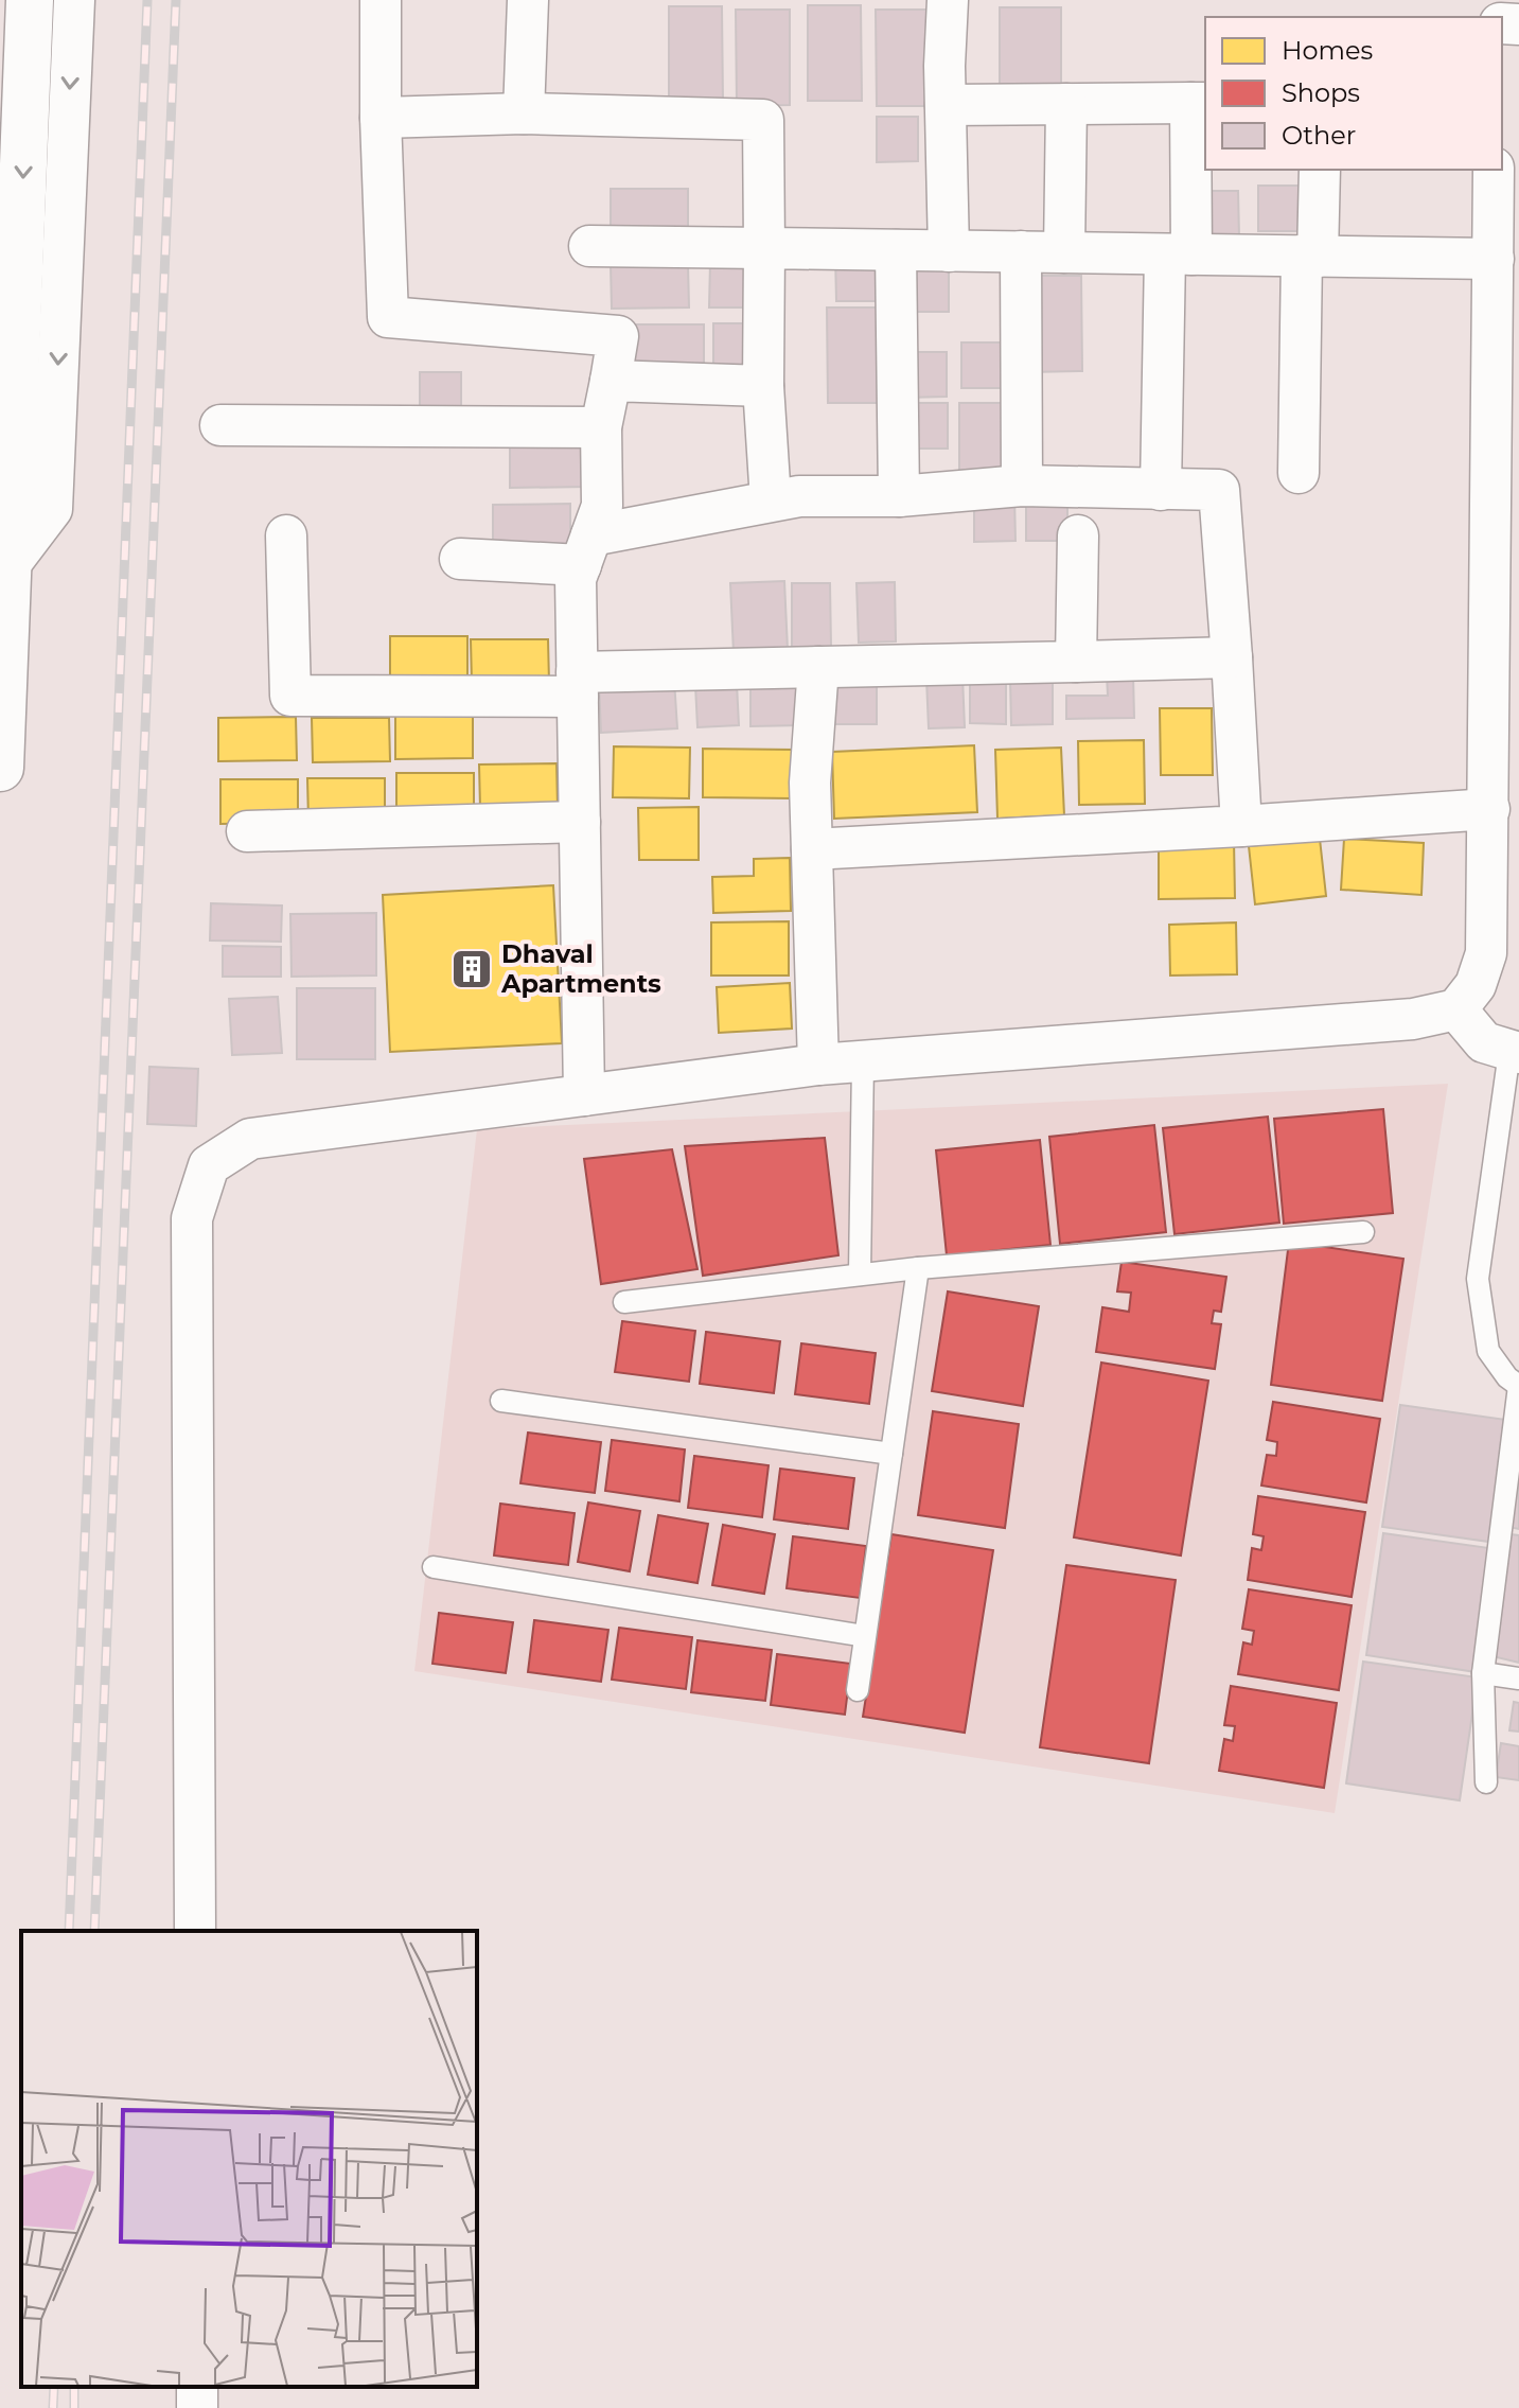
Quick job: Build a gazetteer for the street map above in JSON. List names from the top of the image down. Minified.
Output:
{"places":{"building":["Dhaval Apartments"]},"legend":["Homes","Shops","Other"]}
